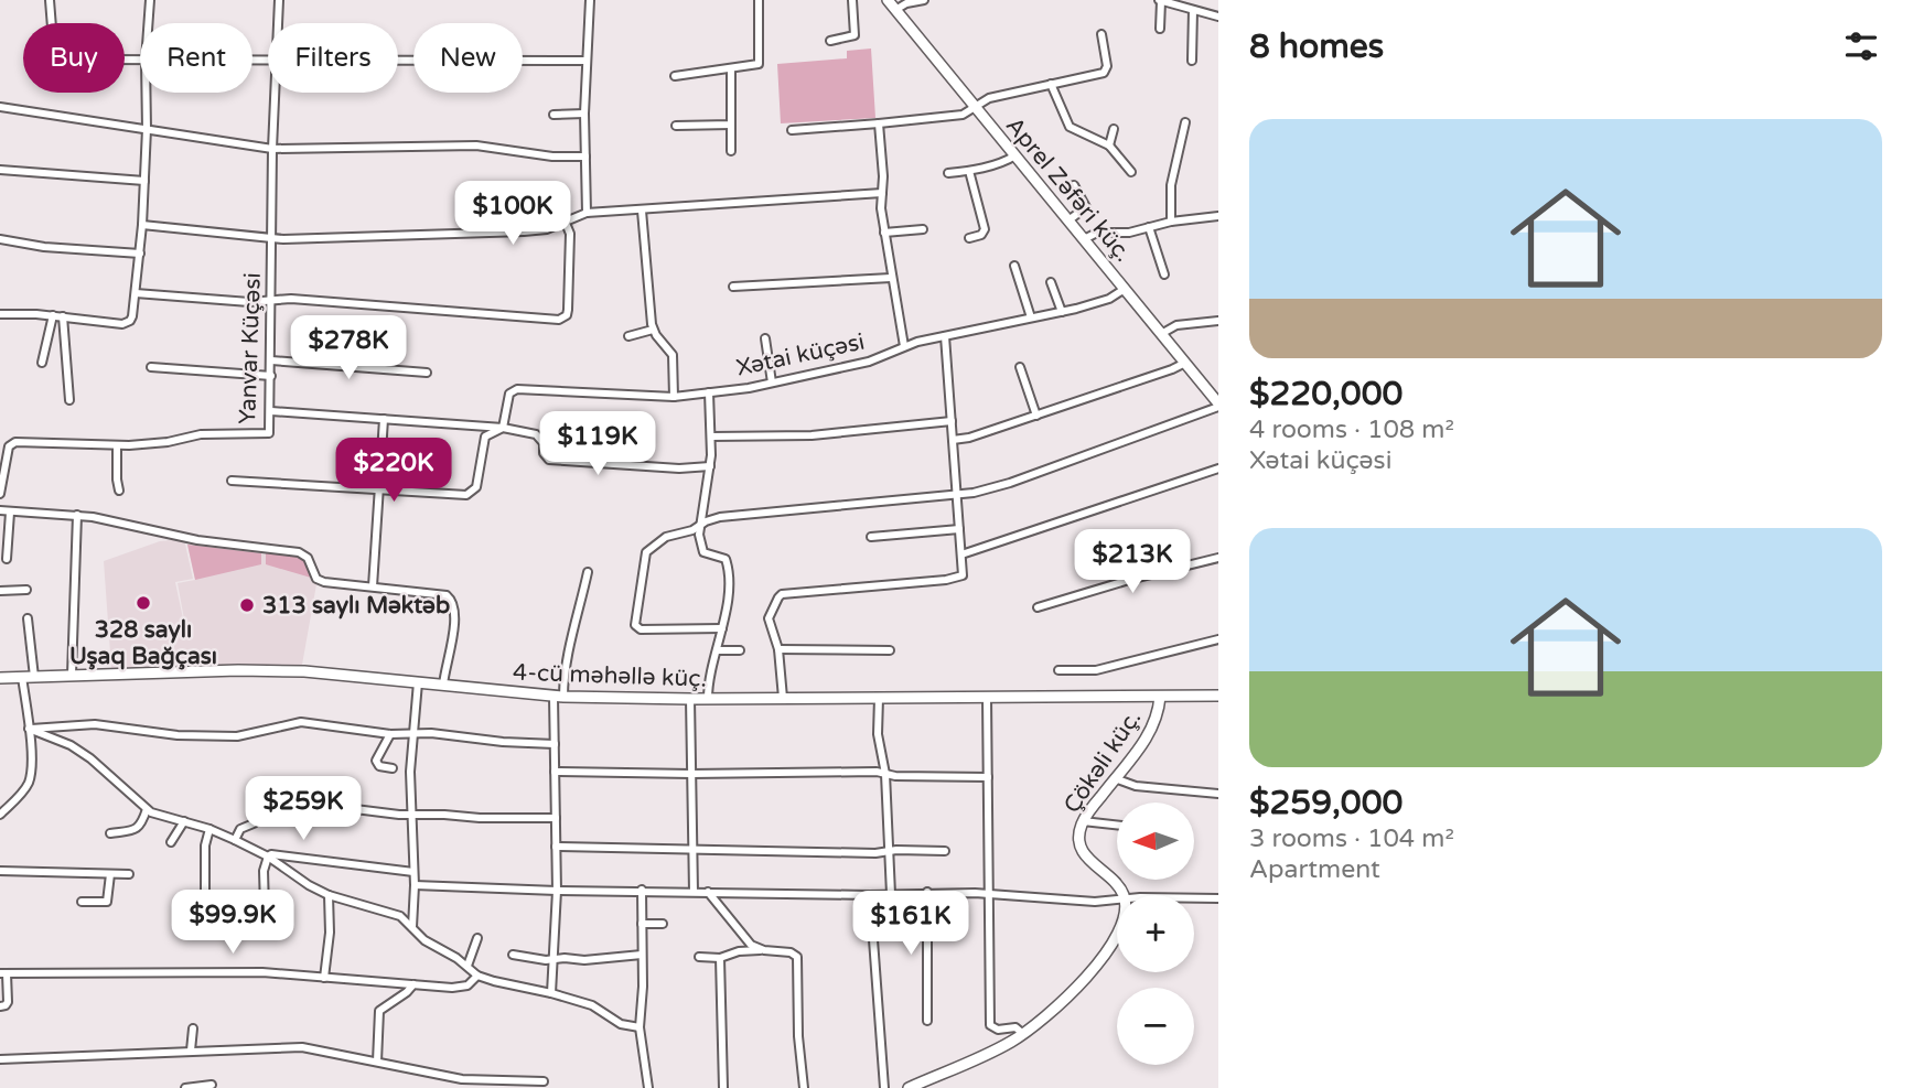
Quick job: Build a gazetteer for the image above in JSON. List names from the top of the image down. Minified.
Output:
{"streets":{"street":["Aprel Zəfəri küç.","Yanvar Küçəsi","Xətai küçəsi","4-cü məhəllə küç.","Çökəli küç."]},"crossings":[["Aprel Zəfəri küç.","Xətai küçəsi"],["4-cü məhəllə küç.","Çökəli küç."]],"places":["328 saylı Uşaq Bağçası","313 saylı Məktəb"],"north":"left","page":{"heading":"8 homes","chip":["Buy","Rent","Filters","New"],"list":[{"name":"$220,000","note":"4 rooms · 108 m² · Xətai küçəsi"},{"name":"$259,000","note":"3 rooms · 104 m² · Apartment"}],"price":["$100K","$278K","$119K","$220K","$213K","$259K","$99.9K","$161K"],"map_buttons":["+","−"]}}
